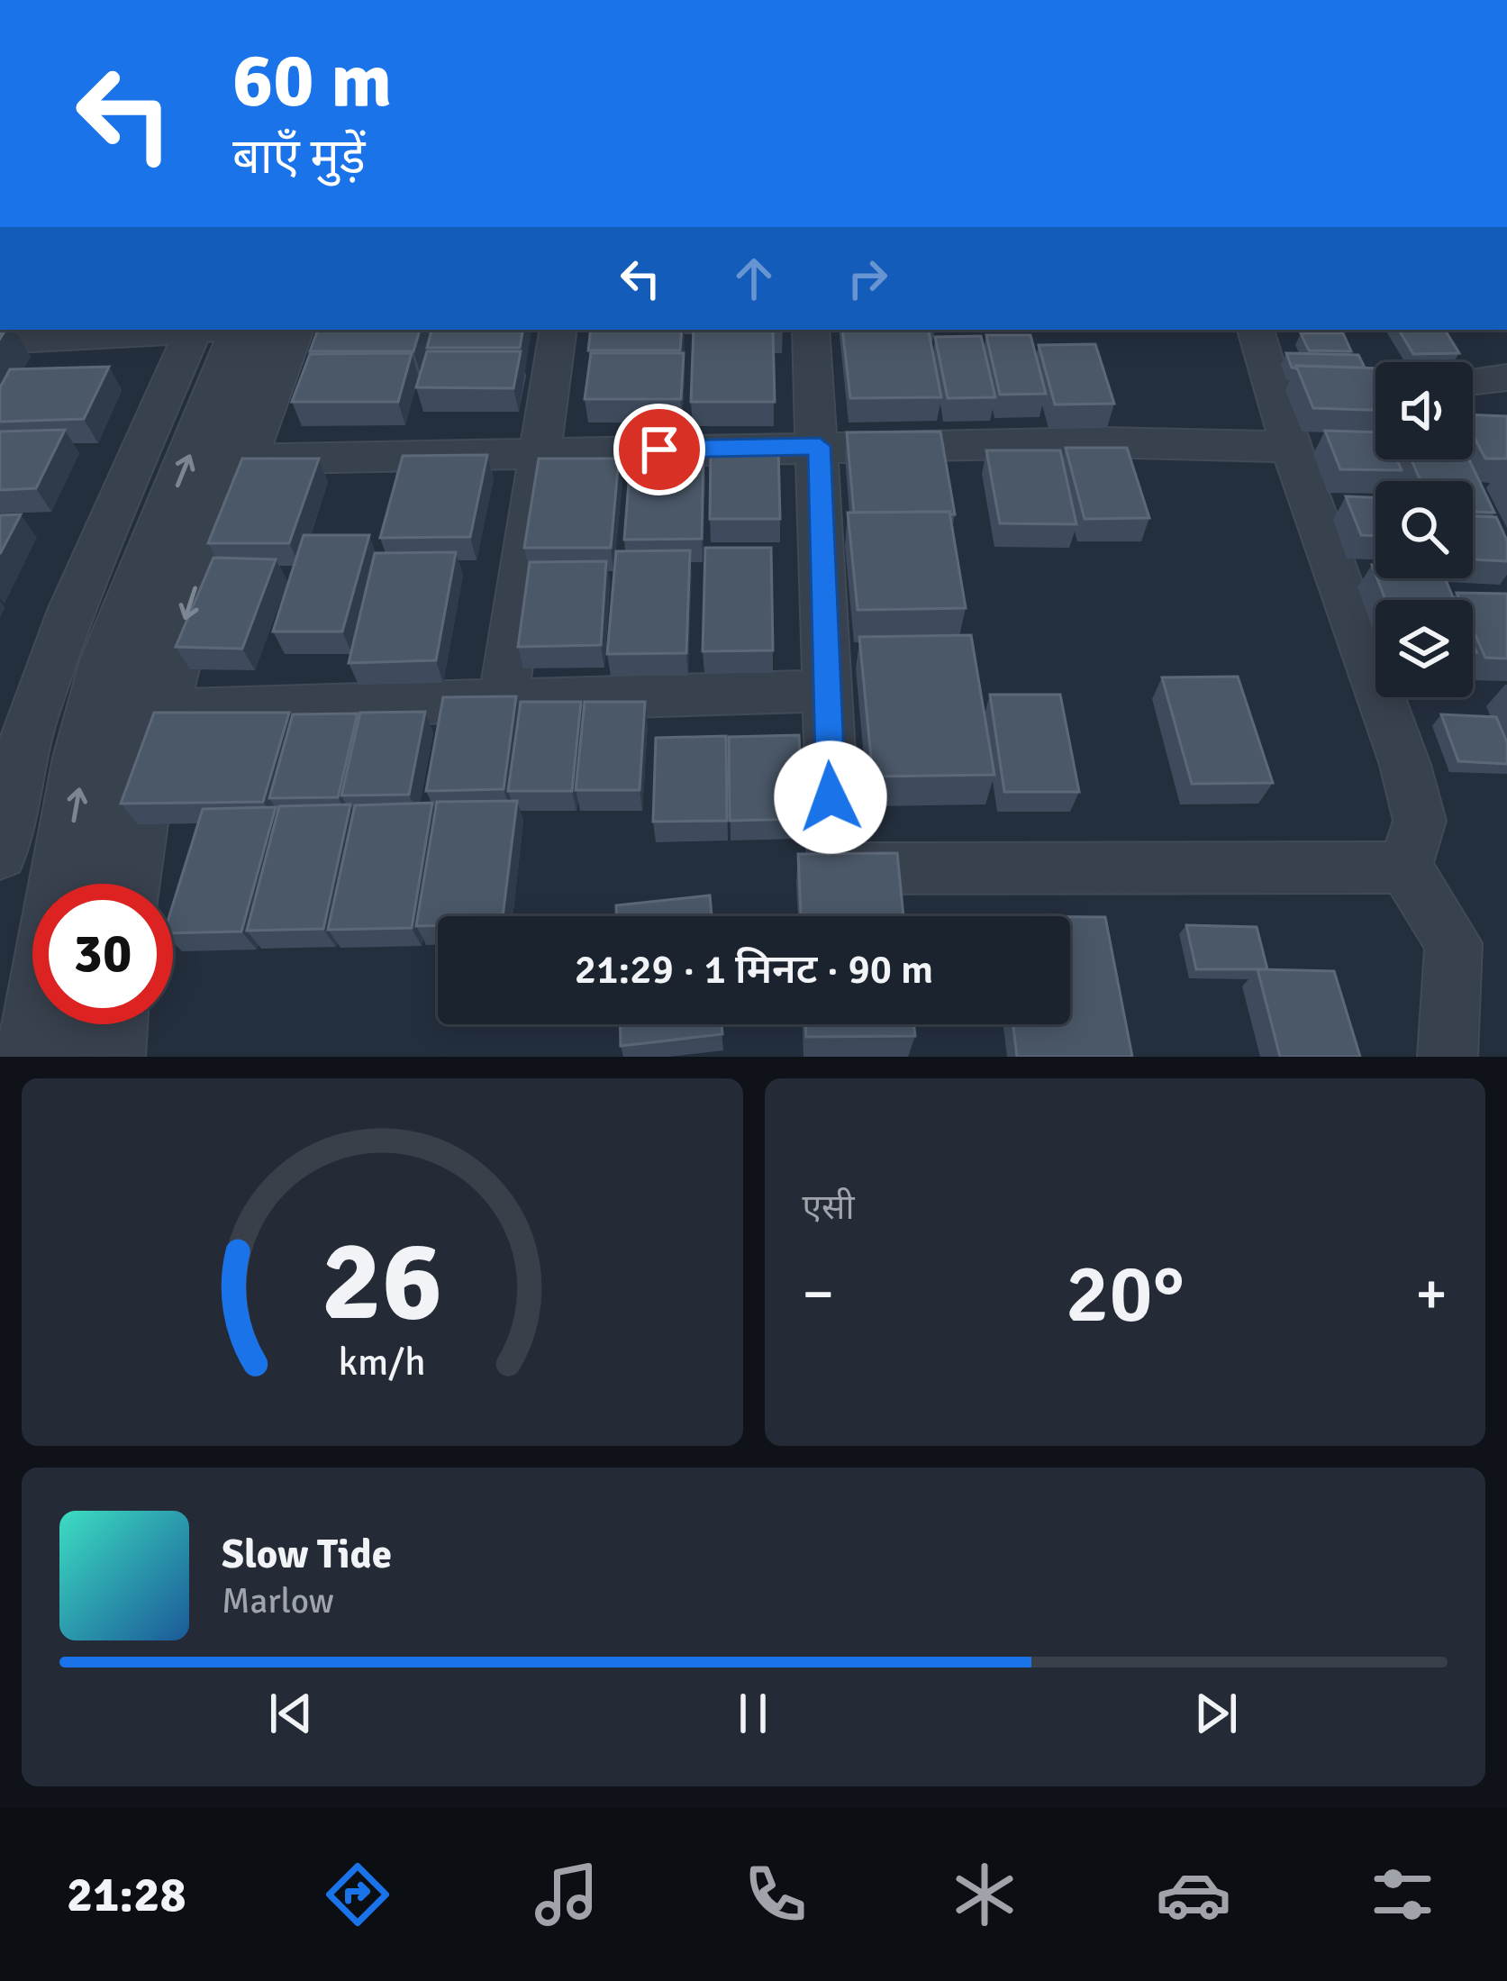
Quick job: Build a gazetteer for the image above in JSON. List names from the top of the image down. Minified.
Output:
{"page":{"turn":["60 m","बाएँ मुड़ें"],"limit":"30","trip":"21:29 · 1 मिनट · 90 m","tile":"एसी","heat":["−","20°","+"],"song":["Slow Tide","Marlow"],"tabs":"21:28","gauge":["26","km/h"]}}
